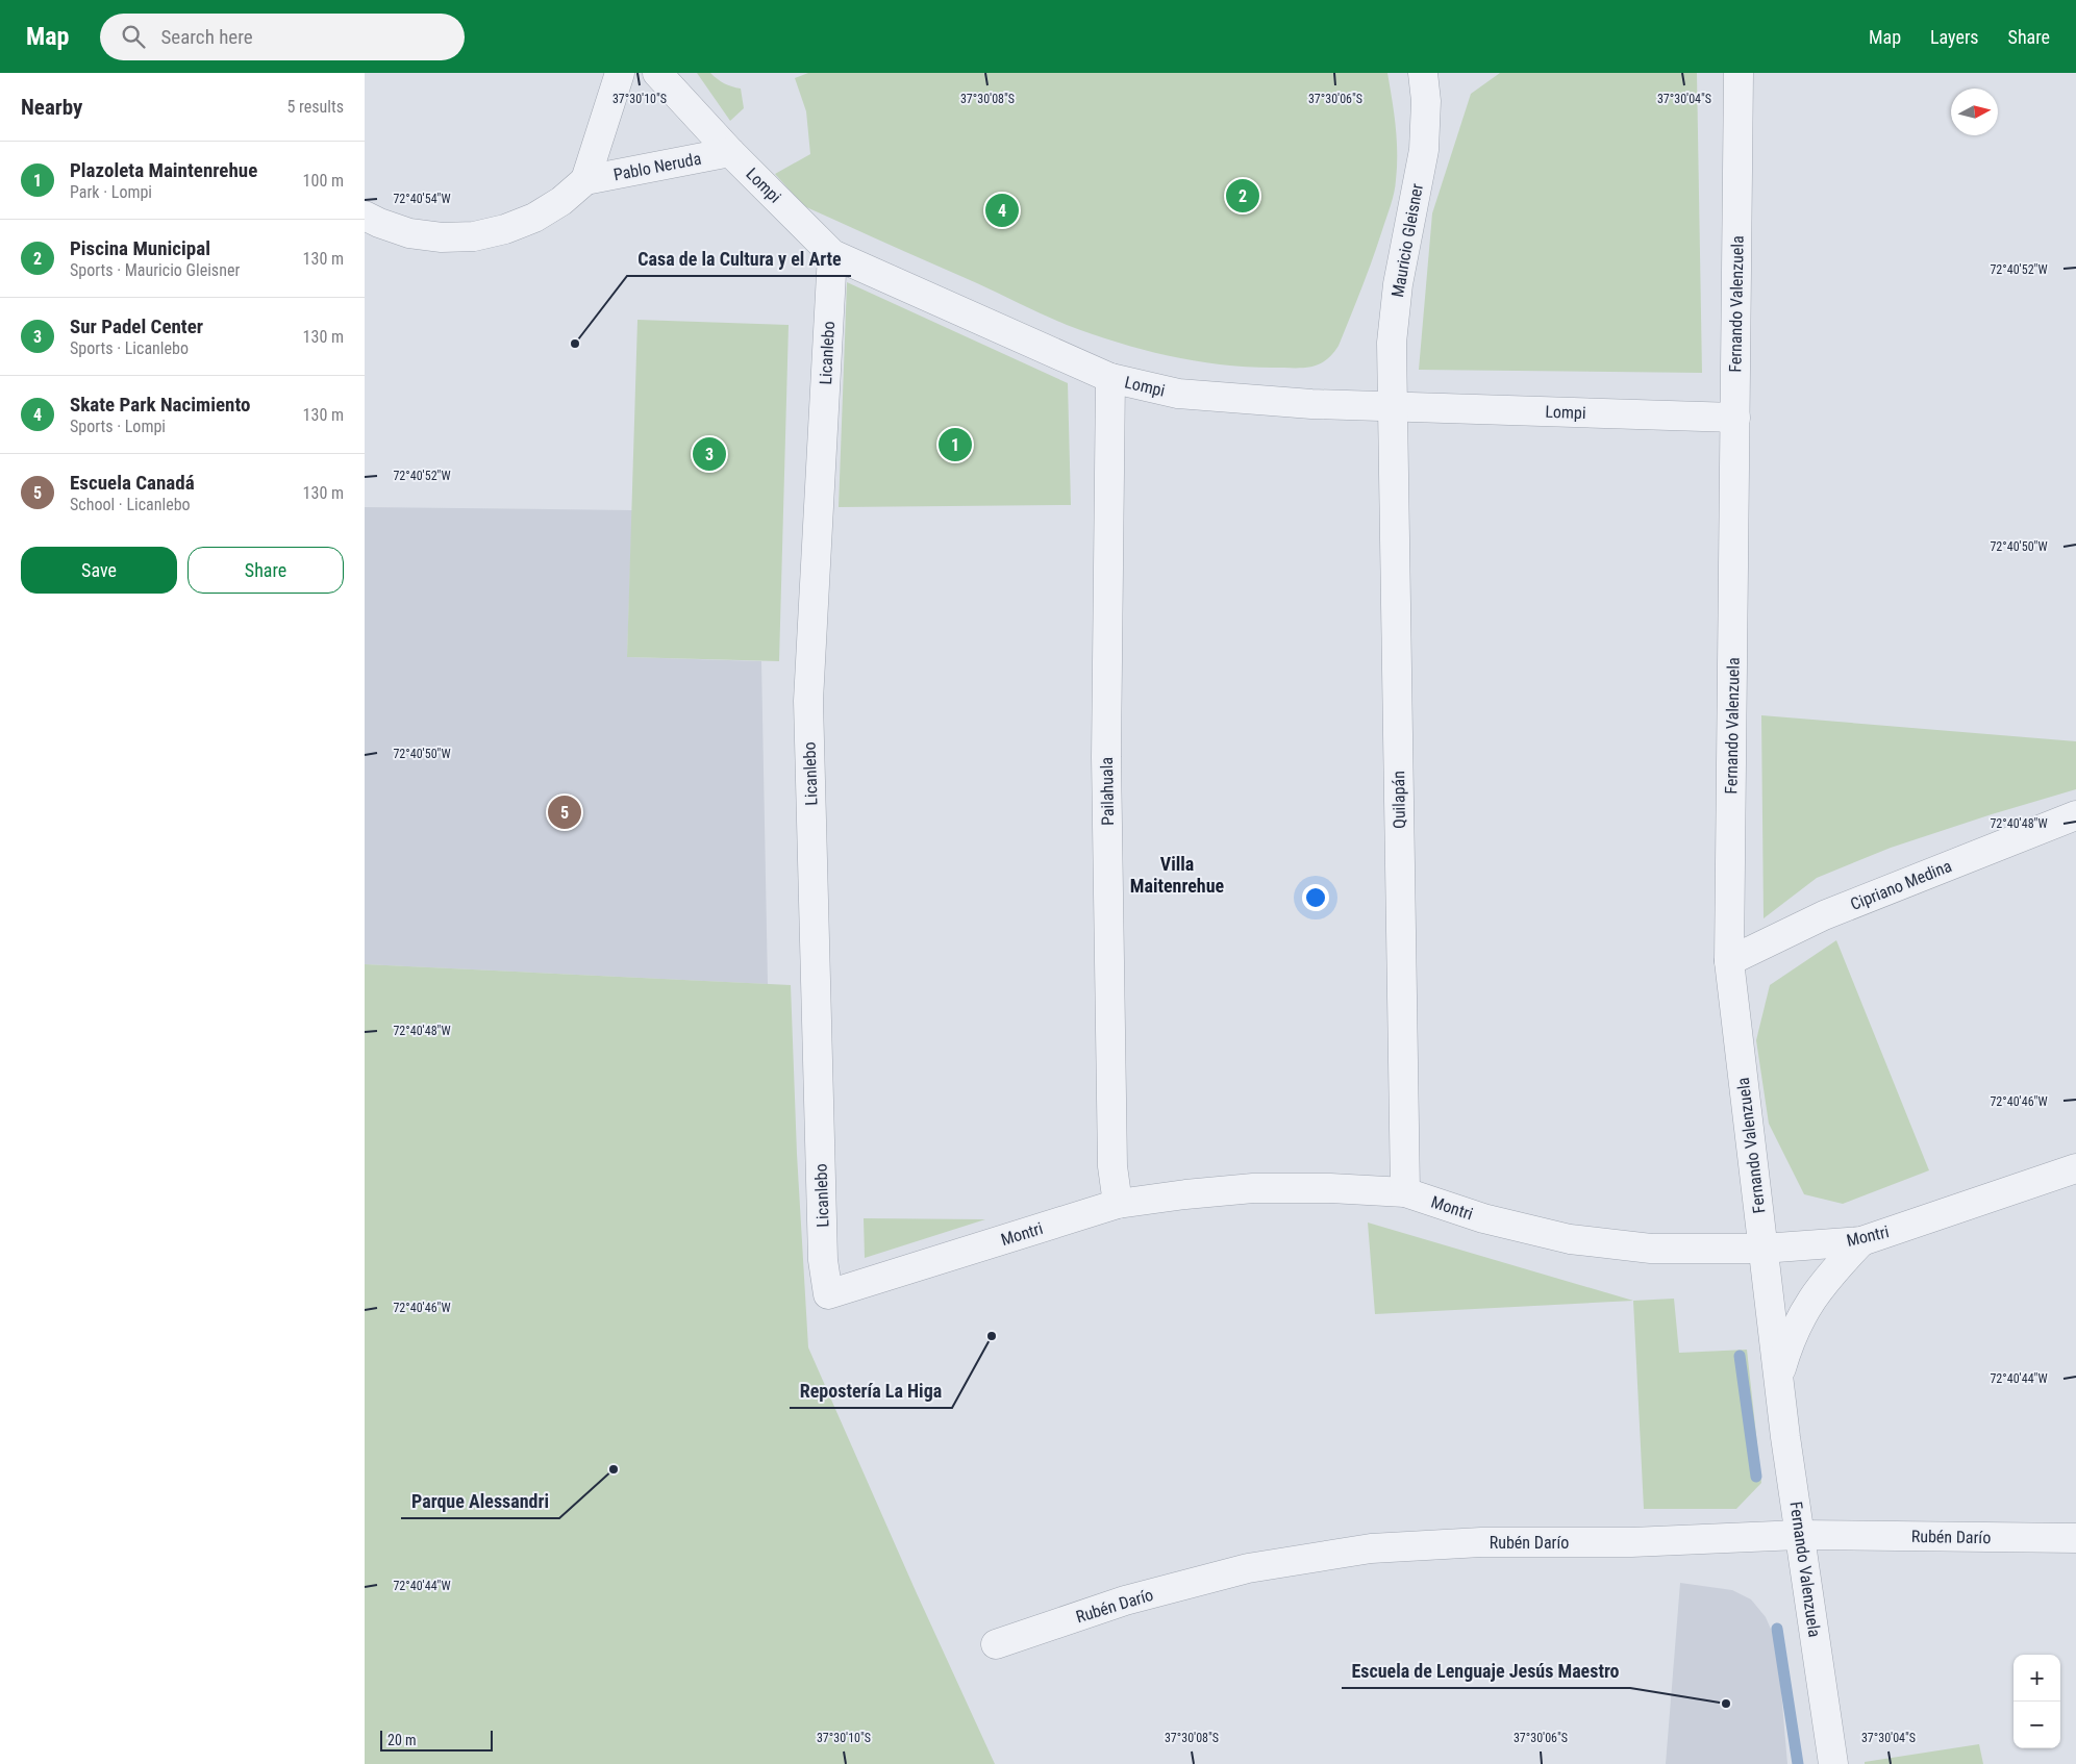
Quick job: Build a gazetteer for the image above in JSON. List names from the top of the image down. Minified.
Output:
{"streets":{"street":["Pablo Neruda","Lompi","Mauricio Gleisner","Fernando Valenzuela","Licanlebo","Pailahuala","Quilapán","Cipriano Medina","Montri","Rubén Darío"]},"crossings":[["Pablo Neruda","Lompi"],["Lompi","Mauricio Gleisner"],["Lompi","Fernando Valenzuela"],["Lompi","Licanlebo"],["Lompi","Pailahuala"],["Lompi","Quilapán"],["Mauricio Gleisner","Quilapán"],["Fernando Valenzuela","Cipriano Medina"],["Fernando Valenzuela","Montri"],["Fernando Valenzuela","Rubén Darío"],["Licanlebo","Montri"],["Pailahuala","Montri"],["Quilapán","Montri"]],"districts":["Villa Maitenrehue"],"places":["Casa de la Cultura y el Arte","Repostería La Higa","Parque Alessandri","Escuela de Lenguaje Jesús Maestro"],"scale_bar":"20 m","north":"right","page":{"header":"Map","search":"Search here","nav":["Map","Layers","Share"],"heading":["Nearby","5 results"],"list":[{"mark":"1","name":"Plazoleta Maintenrehue","note":"Park · Lompi","value":"100 m"},{"mark":"2","name":"Piscina Municipal","note":"Sports · Mauricio Gleisner","value":"130 m"},{"mark":"3","name":"Sur Padel Center","note":"Sports · Licanlebo","value":"130 m"},{"mark":"4","name":"Skate Park Nacimiento","note":"Sports · Lompi","value":"130 m"},{"mark":"5","name":"Escuela Canadá","note":"School · Licanlebo","value":"130 m"}],"pins":["2","4","1","3","5"],"buttons":["Save","Share"],"map_buttons":["+","−"],"scale":"20 m"},"coordinates":["37°30'10\"S","37°30'08\"S","37°30'06\"S","37°30'04\"S","72°40'54\"W","72°40'52\"W","72°40'50\"W","72°40'48\"W","72°40'46\"W","72°40'44\"W"]}
